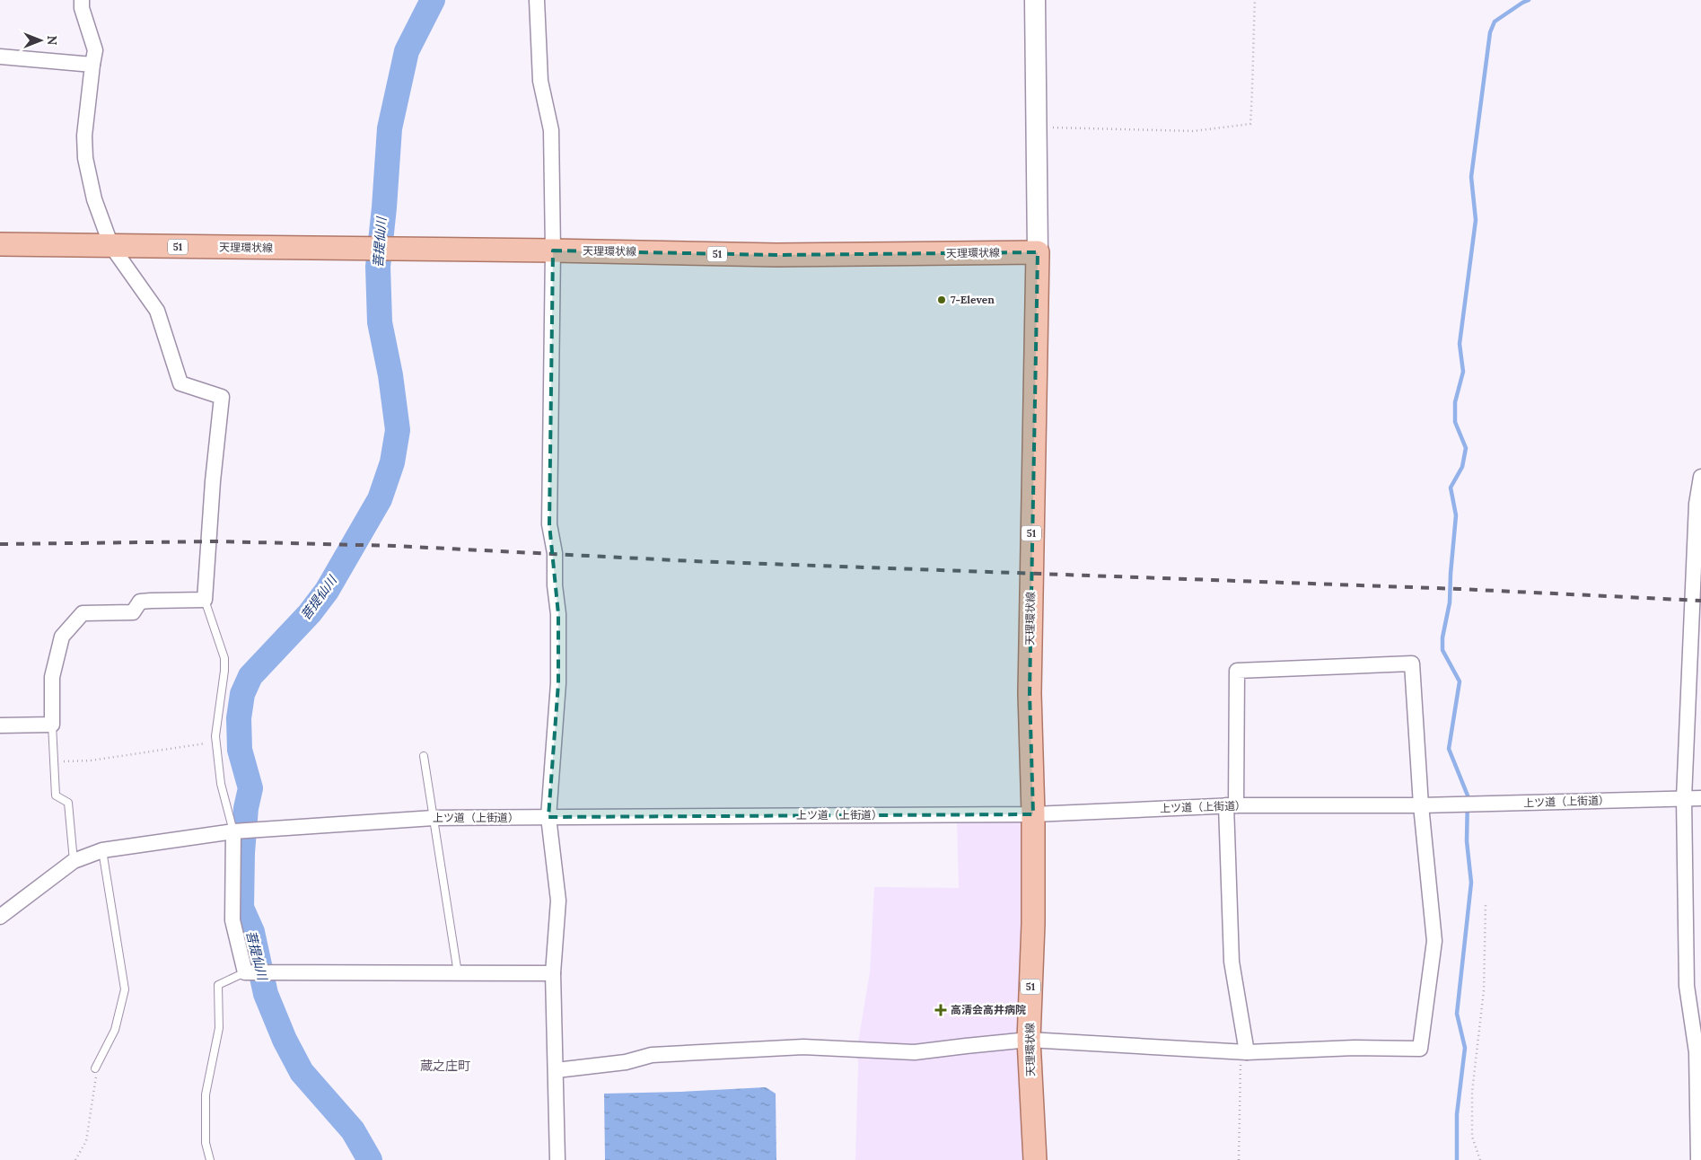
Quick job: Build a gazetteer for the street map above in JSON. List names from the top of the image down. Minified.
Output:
{"streets":{"main road":["51","天理環状線"],"street":["上ツ道（上街道）"]},"crossings":[["天理環状線","上ツ道（上街道）"]],"districts":["蔵之庄町"],"water":["菩提仙川"],"places":{"other":["7-Eleven"],"health":["高清会高井病院"]},"north":"right"}
